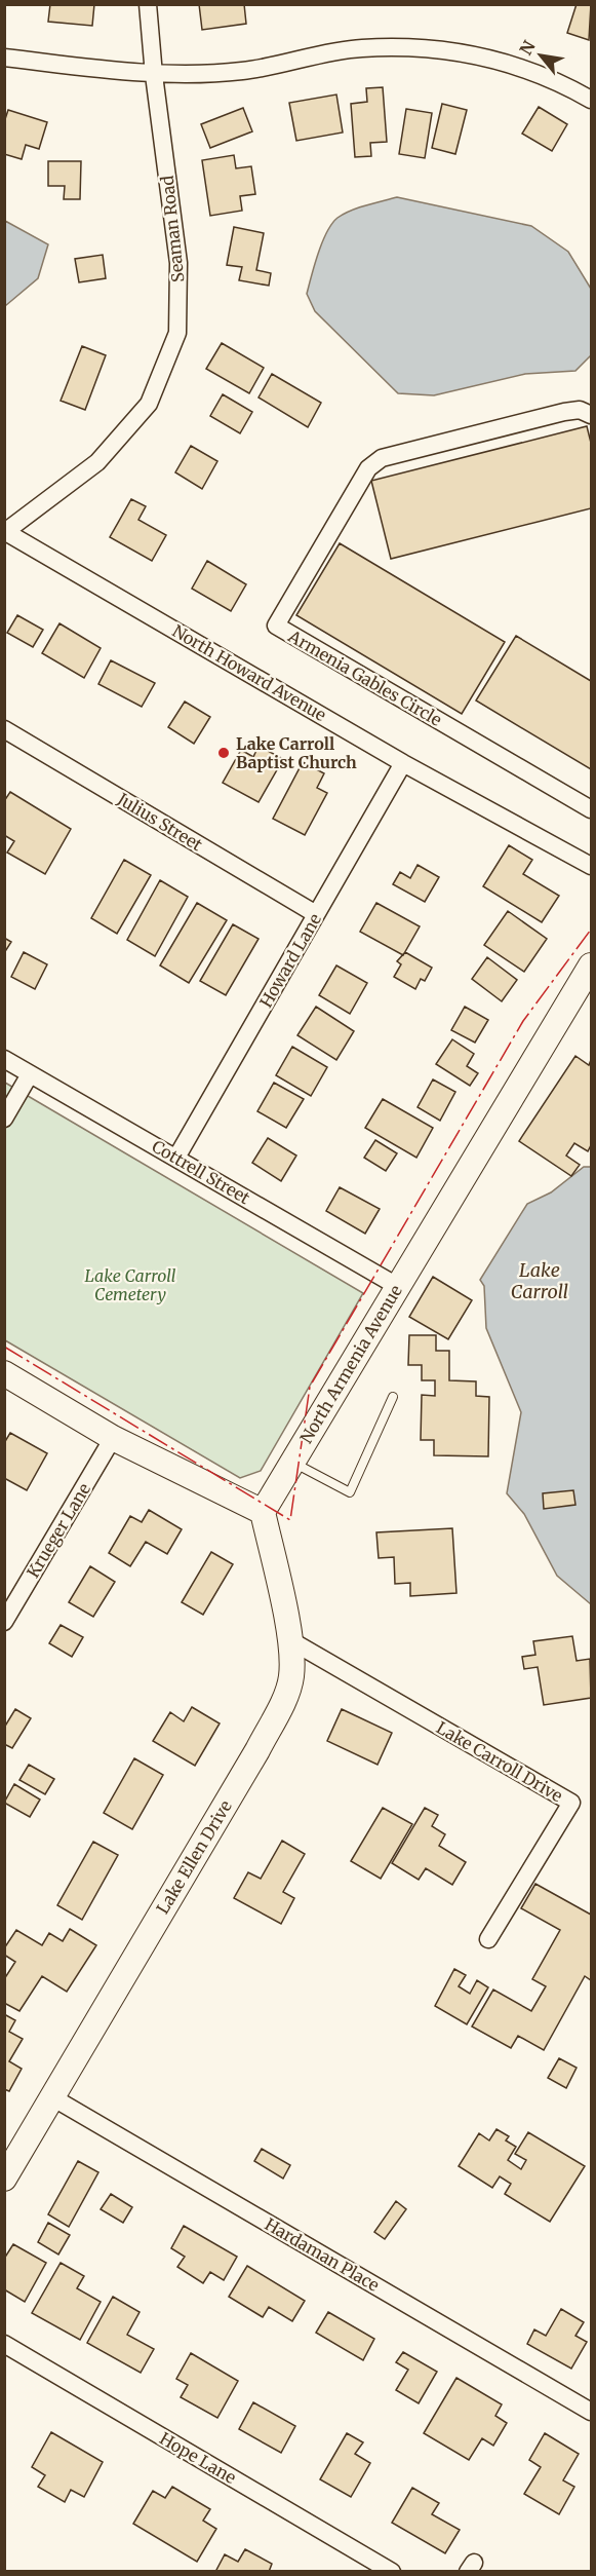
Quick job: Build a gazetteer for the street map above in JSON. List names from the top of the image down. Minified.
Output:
{"streets":{"main road":["North Armenia Avenue","Lake Ellen Drive"],"street":["Seaman Road","North Howard Avenue","Armenia Gables Circle","Julius Street","Howard Lane","Cottrell Street","Krueger Lane","Lake Carroll Drive","Hardaman Place","Hope Lane"]},"crossings":[["Seaman Road","North Howard Avenue"],["North Howard Avenue","Howard Lane"],["Julius Street","Howard Lane"],["Howard Lane","Cottrell Street"],["Cottrell Street","North Armenia Avenue"],["North Armenia Avenue","Lake Ellen Drive"],["Lake Carroll Drive","Lake Ellen Drive"],["Lake Ellen Drive","Hardaman Place"]],"water":["Lake Carroll"],"parks":["Lake Carroll Cemetery"],"places":["Lake Carroll Baptist Church"],"north":"top left"}
